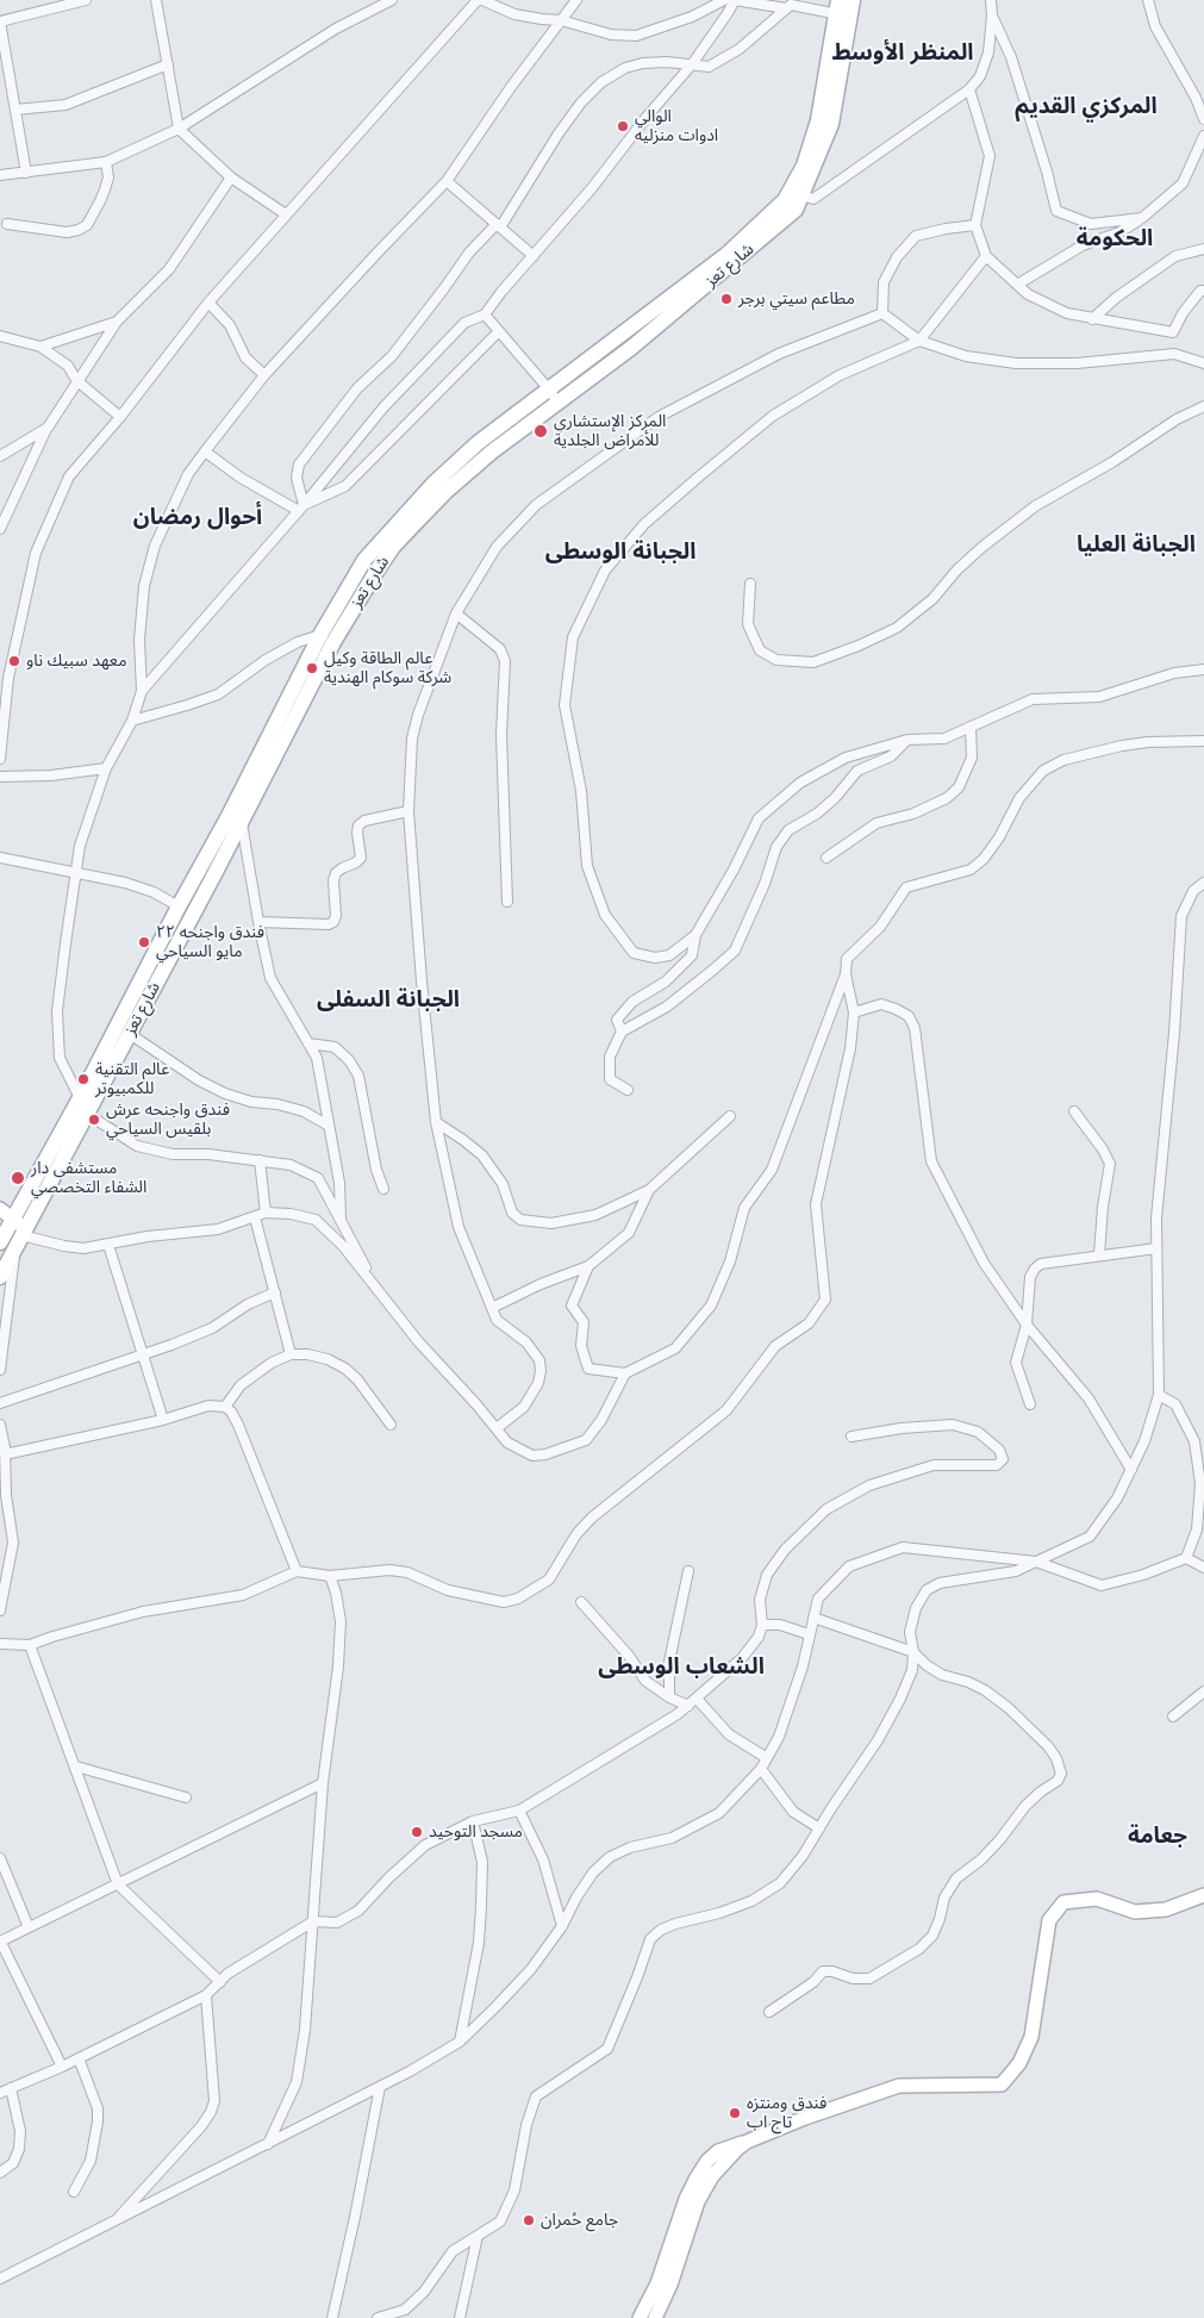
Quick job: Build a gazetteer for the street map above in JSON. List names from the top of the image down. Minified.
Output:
{"streets":{"main road":["شارع تعز"]},"districts":["المنظر الأوسط","المركزي القديم","الحكومة","أحوال رمضان","الجبانة العليا","الجبانة الوسطى","الجبانة السفلى","الشعاب الوسطى","جعامة"],"places":["الوالي ادوات منزليه","مطاعم سيتي برجر","المركز الإستشاري للأمراض الجلدية","معهد سبيك ناو","عالم الطاقة وكيل شركة سوكام الهندية","فندق واجنحه ٢٢ مايو السياحي","عالم التقنية للكمبيوتر","فندق واجنحه عرش بلقيس السياحي","مستشفى دار الشفاء التخصصي","مسجد التوحيد","فندق ومنتزه تاج اب","جامع حُمران"]}
